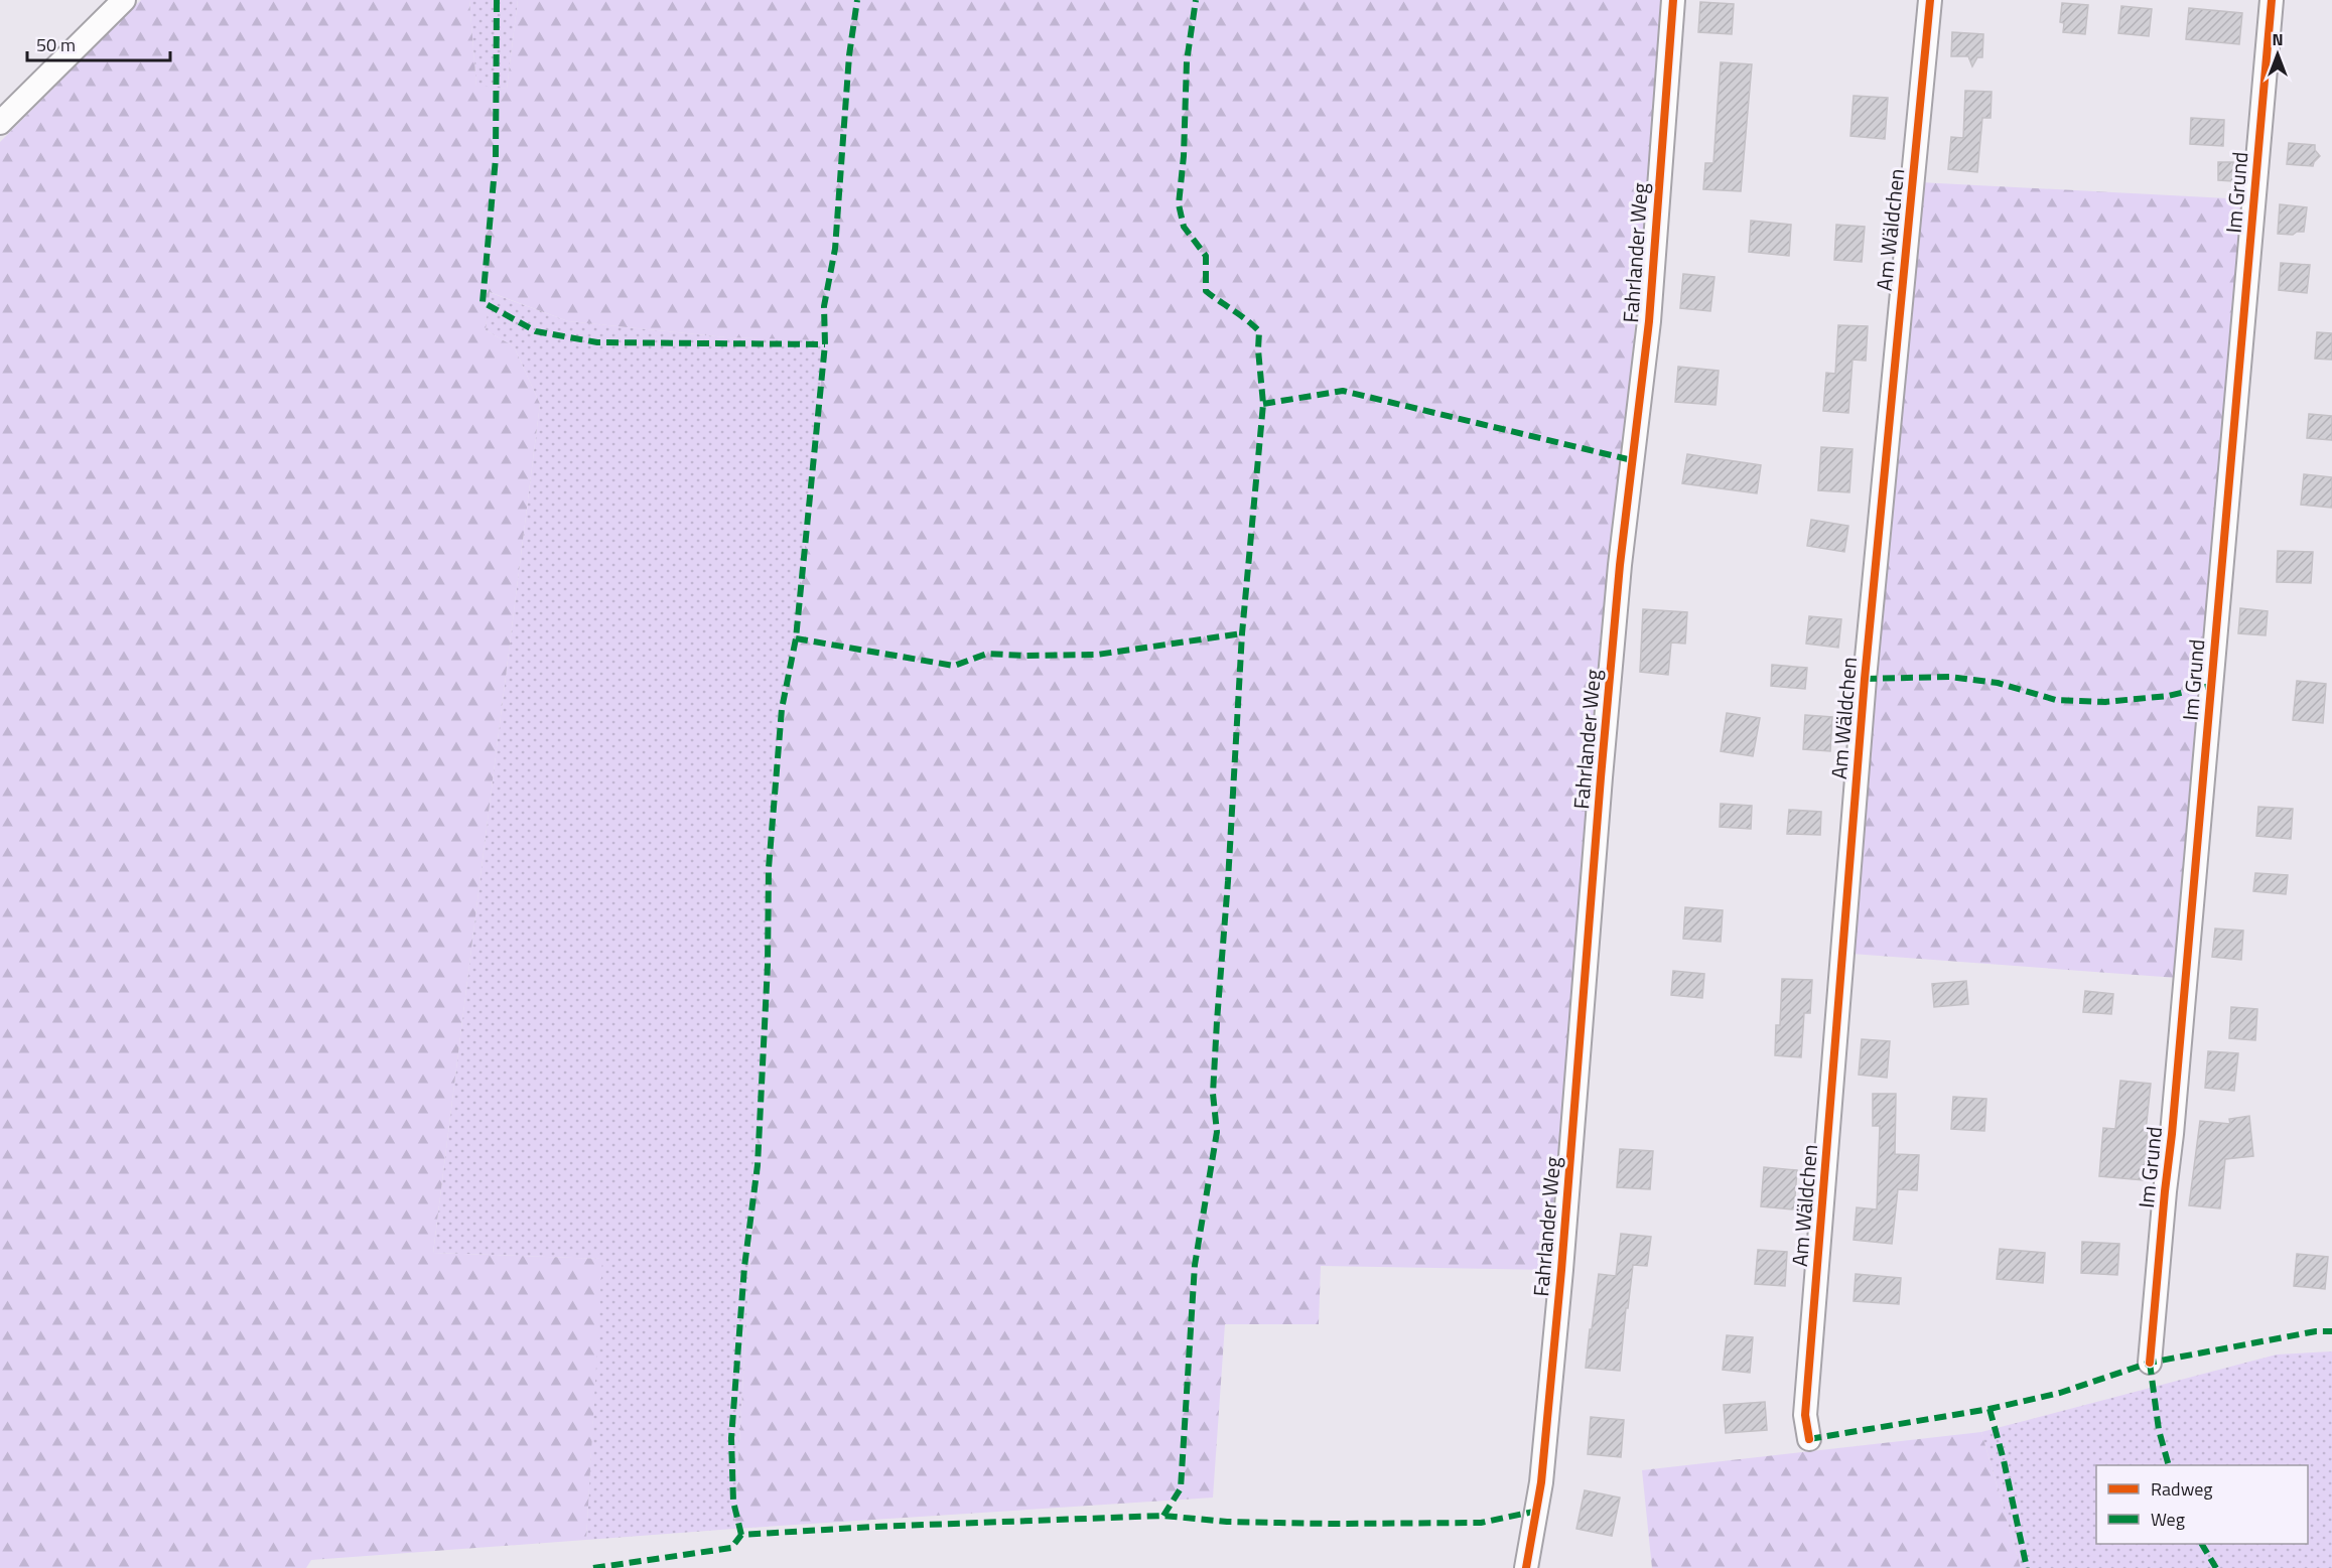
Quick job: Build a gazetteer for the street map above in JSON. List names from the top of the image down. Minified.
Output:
{"streets":{"street":["Im Grund","Am Wäldchen","Fahrlander Weg"]},"legend":["Radweg","Weg"],"scale_bar":"50 m","north":"top"}
